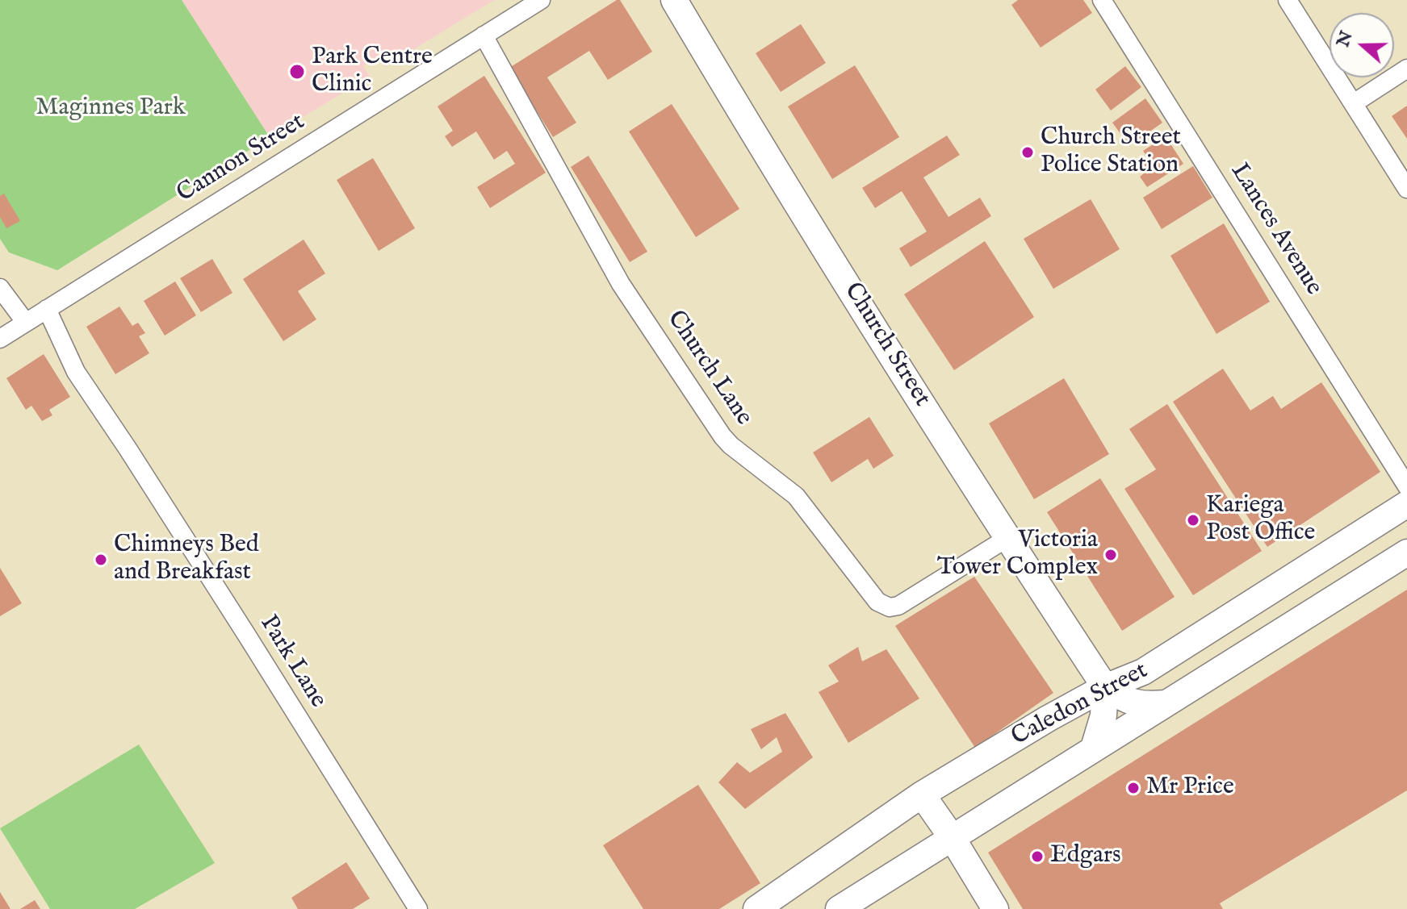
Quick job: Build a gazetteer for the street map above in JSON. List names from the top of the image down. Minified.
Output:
{"streets":{"main road":["Church Street","Caledon Street"],"street":["Cannon Street","Lances Avenue","Church Lane","Park Lane"]},"crossings":[["Cannon Street","Church Lane"],["Cannon Street","Park Lane"],["Church Street","Church Lane"],["Church Street","Caledon Street"]],"parks":["Maginnes Park"],"places":["Park Centre Clinic","Church Street Police Station","Kariega Post Office","Victoria Tower Complex","Chimneys Bed and Breakfast","Mr Price","Edgars"],"north":"left"}
